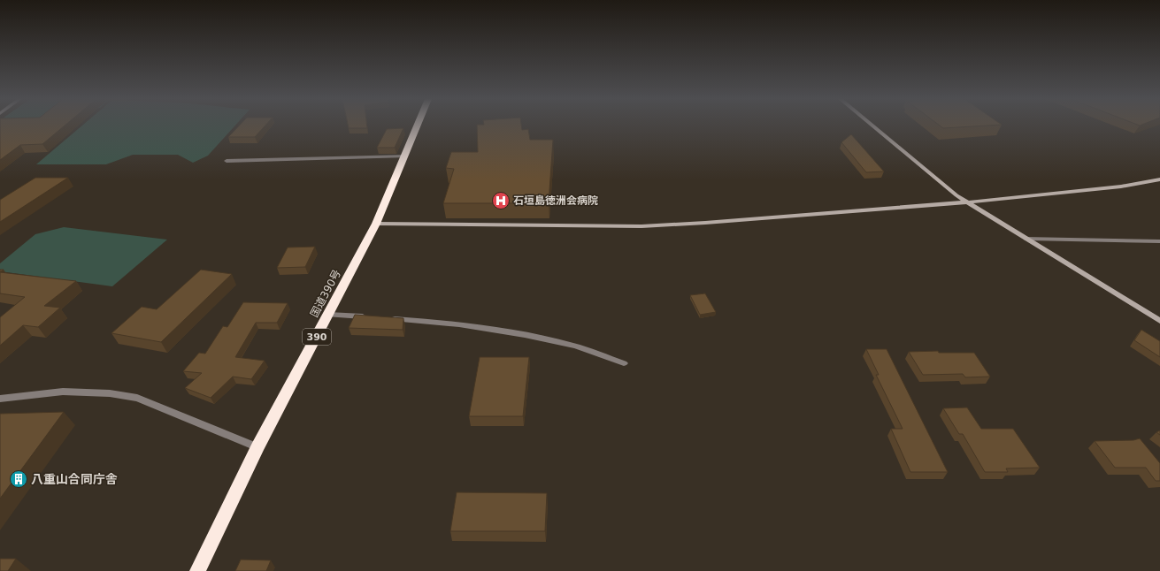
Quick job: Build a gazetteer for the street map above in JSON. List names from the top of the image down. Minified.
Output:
{"streets":{"highway":["国道390号","390"]},"places":{"hospital":["石垣島徳洲会病院"],"building":["八重山合同庁舎"]}}
